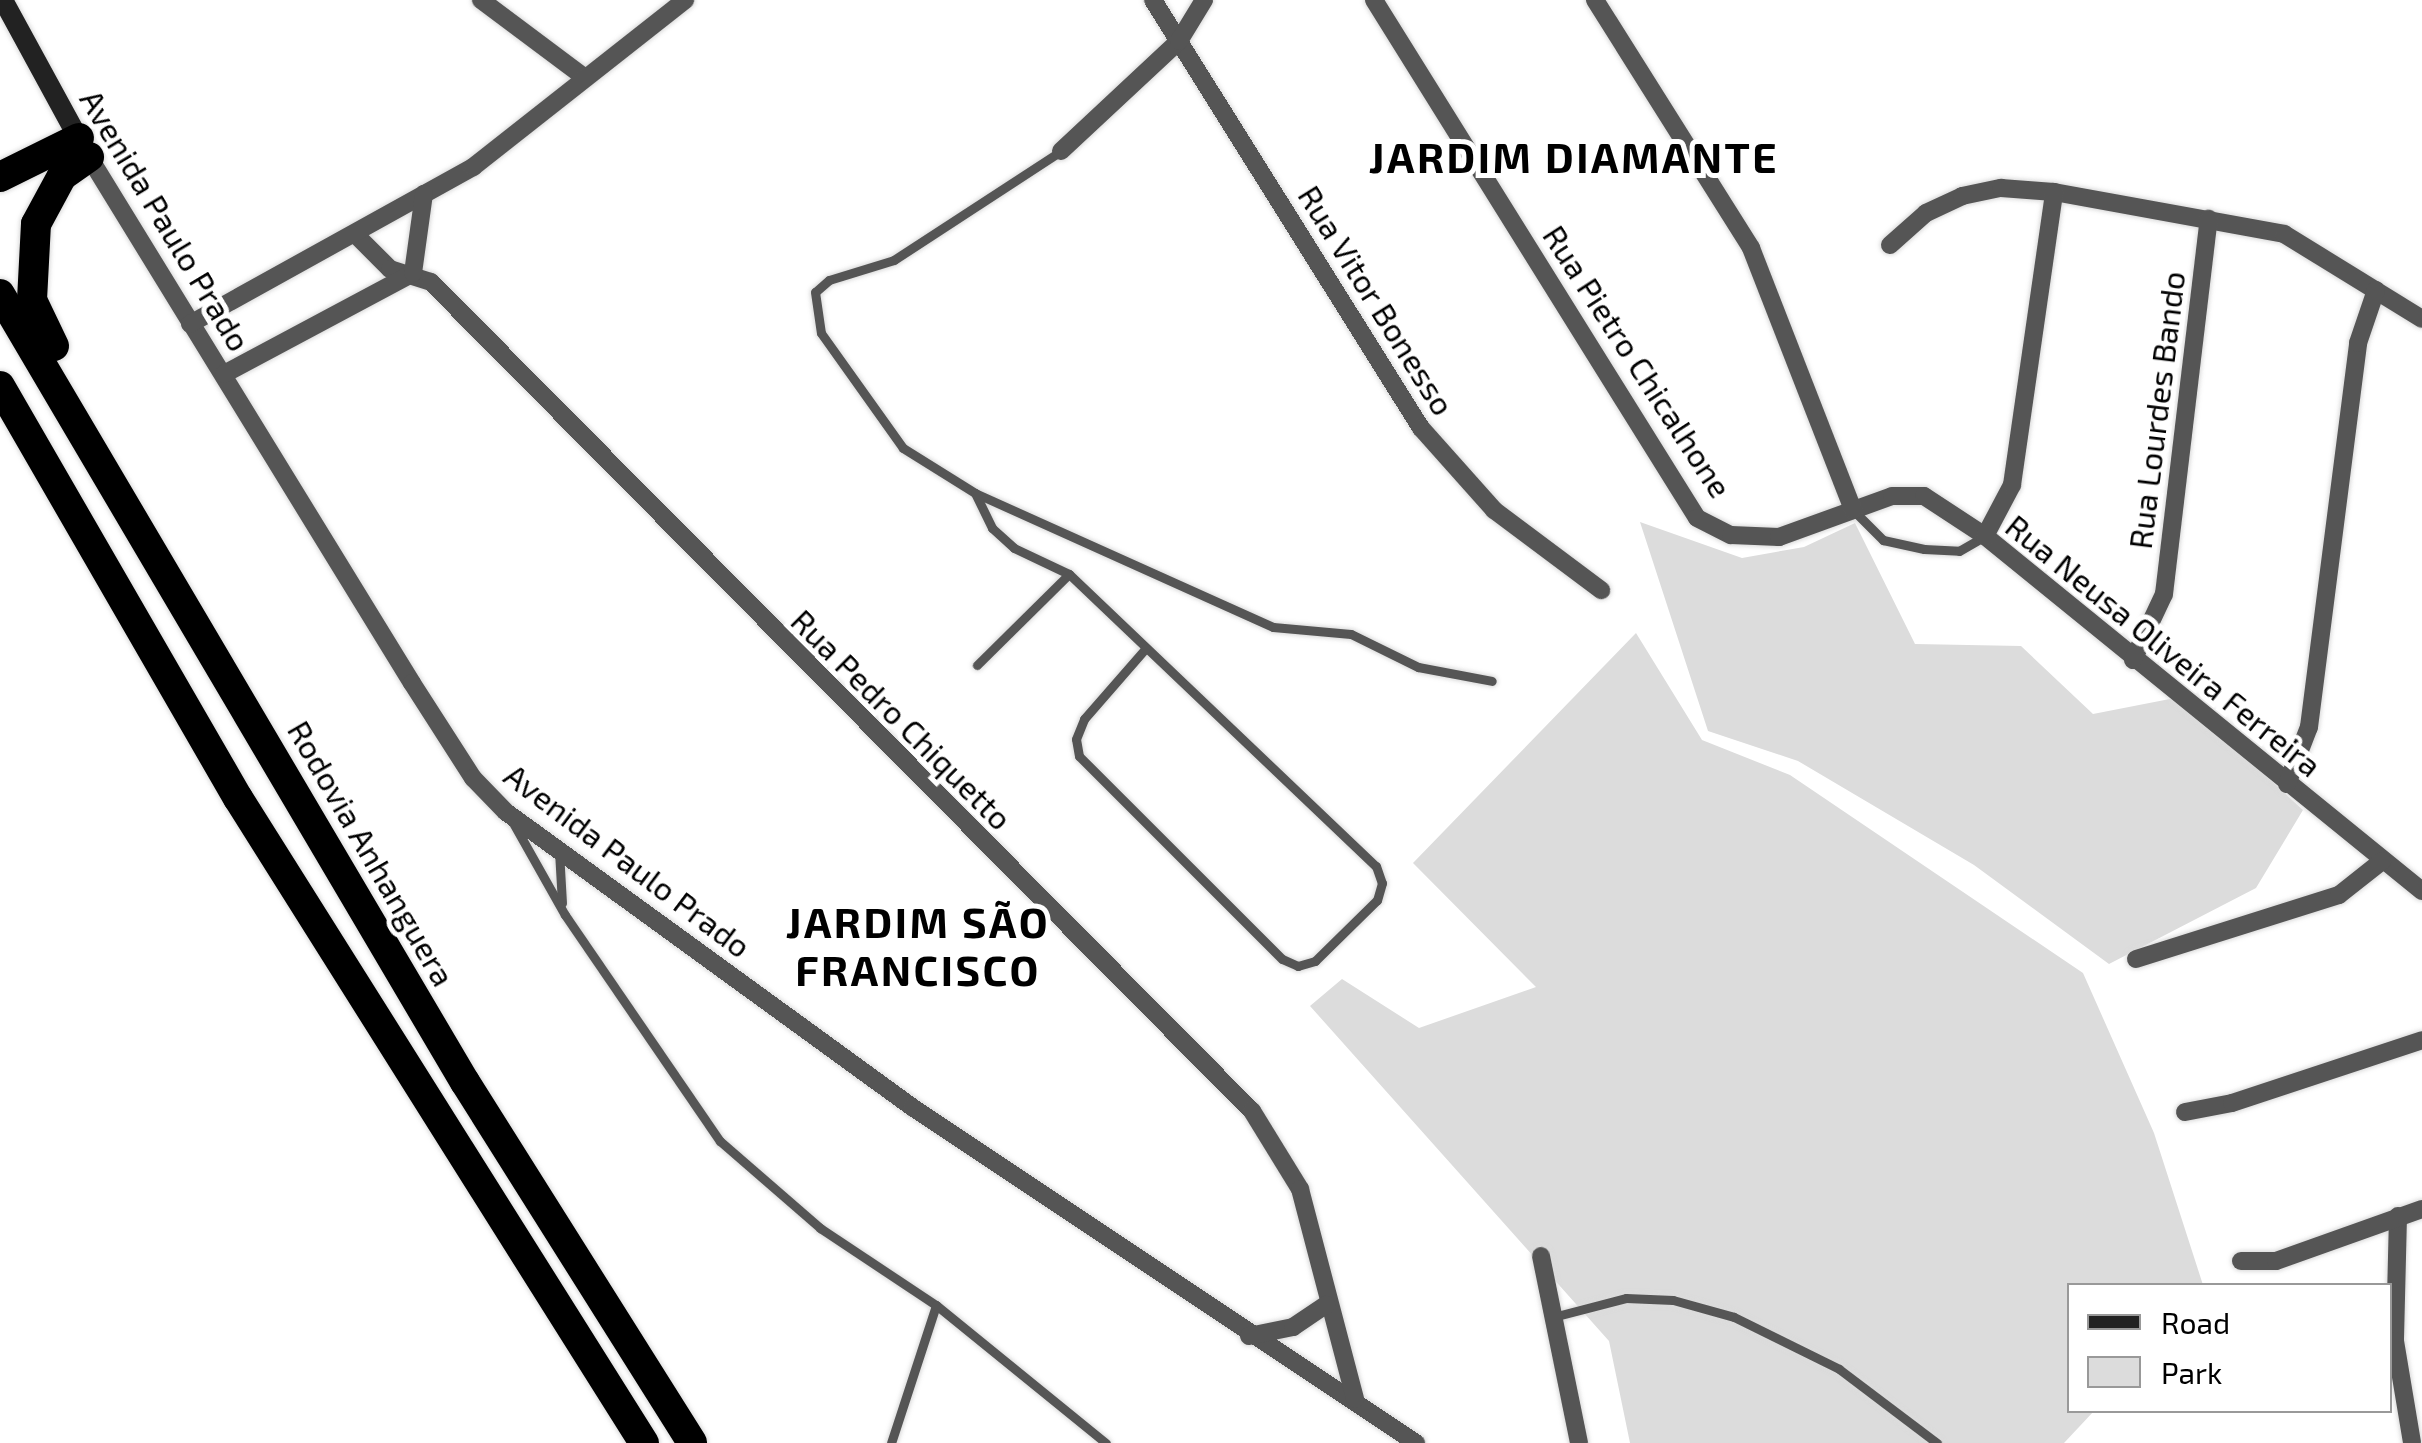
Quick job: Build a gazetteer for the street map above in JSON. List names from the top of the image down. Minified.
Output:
{"streets":{"highway":["Rodovia Anhanguera"],"street":["Avenida Paulo Prado","Rua Vitor Bonesso","Rua Pietro Chicalhone","Rua Lourdes Bando","Rua Neusa Oliveira Ferreira","Rua Pedro Chiquetto"]},"crossings":[["Avenida Paulo Prado","Rua Pedro Chiquetto"],["Rua Pietro Chicalhone","Rua Neusa Oliveira Ferreira"],["Rua Lourdes Bando","Rua Neusa Oliveira Ferreira"]],"districts":["JARDIM DIAMANTE","JARDIM SÃO FRANCISCO"],"legend":["Road","Park"]}
